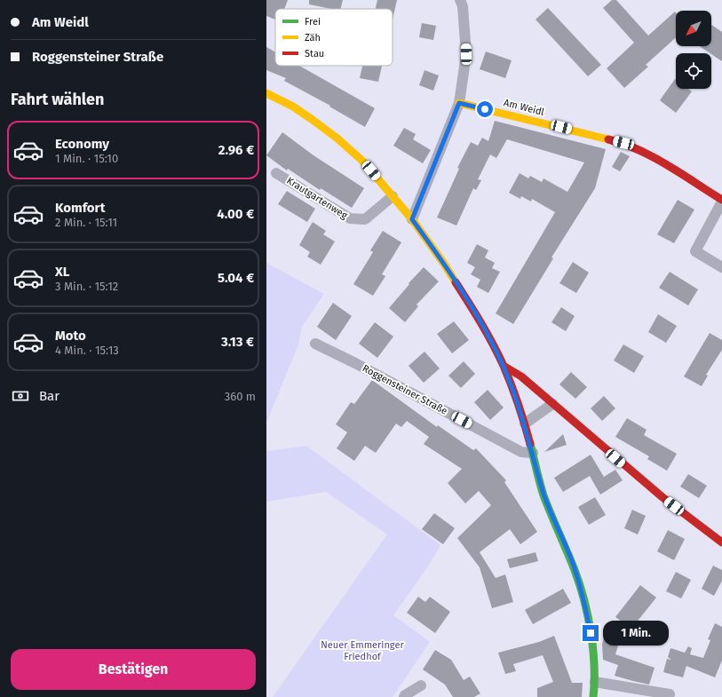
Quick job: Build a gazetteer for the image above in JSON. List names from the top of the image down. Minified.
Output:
{"streets":{"street":["Am Weidl","Krautgartenweg","Roggensteiner Straße"]},"parks":["Neuer Emmeringer Friedhof"],"legend":["Frei","Zäh","Stau"],"north":"bottom left","page":{"banner":["Am Weidl","Roggensteiner Straße"],"heading":"Fahrt wählen","list":[{"name":"Economy","note":"1 Min. · 15:10","value":"2.96 €"},{"name":"Komfort","note":"2 Min. · 15:11","value":"4.00 €"},{"name":"XL","note":"3 Min. · 15:12","value":"5.04 €"},{"name":"Moto","note":"4 Min. · 15:13","value":"3.13 €"}],"pay":["Bar","360 m"],"bubble":"1 Min.","buttons":"Bestätigen"}}
